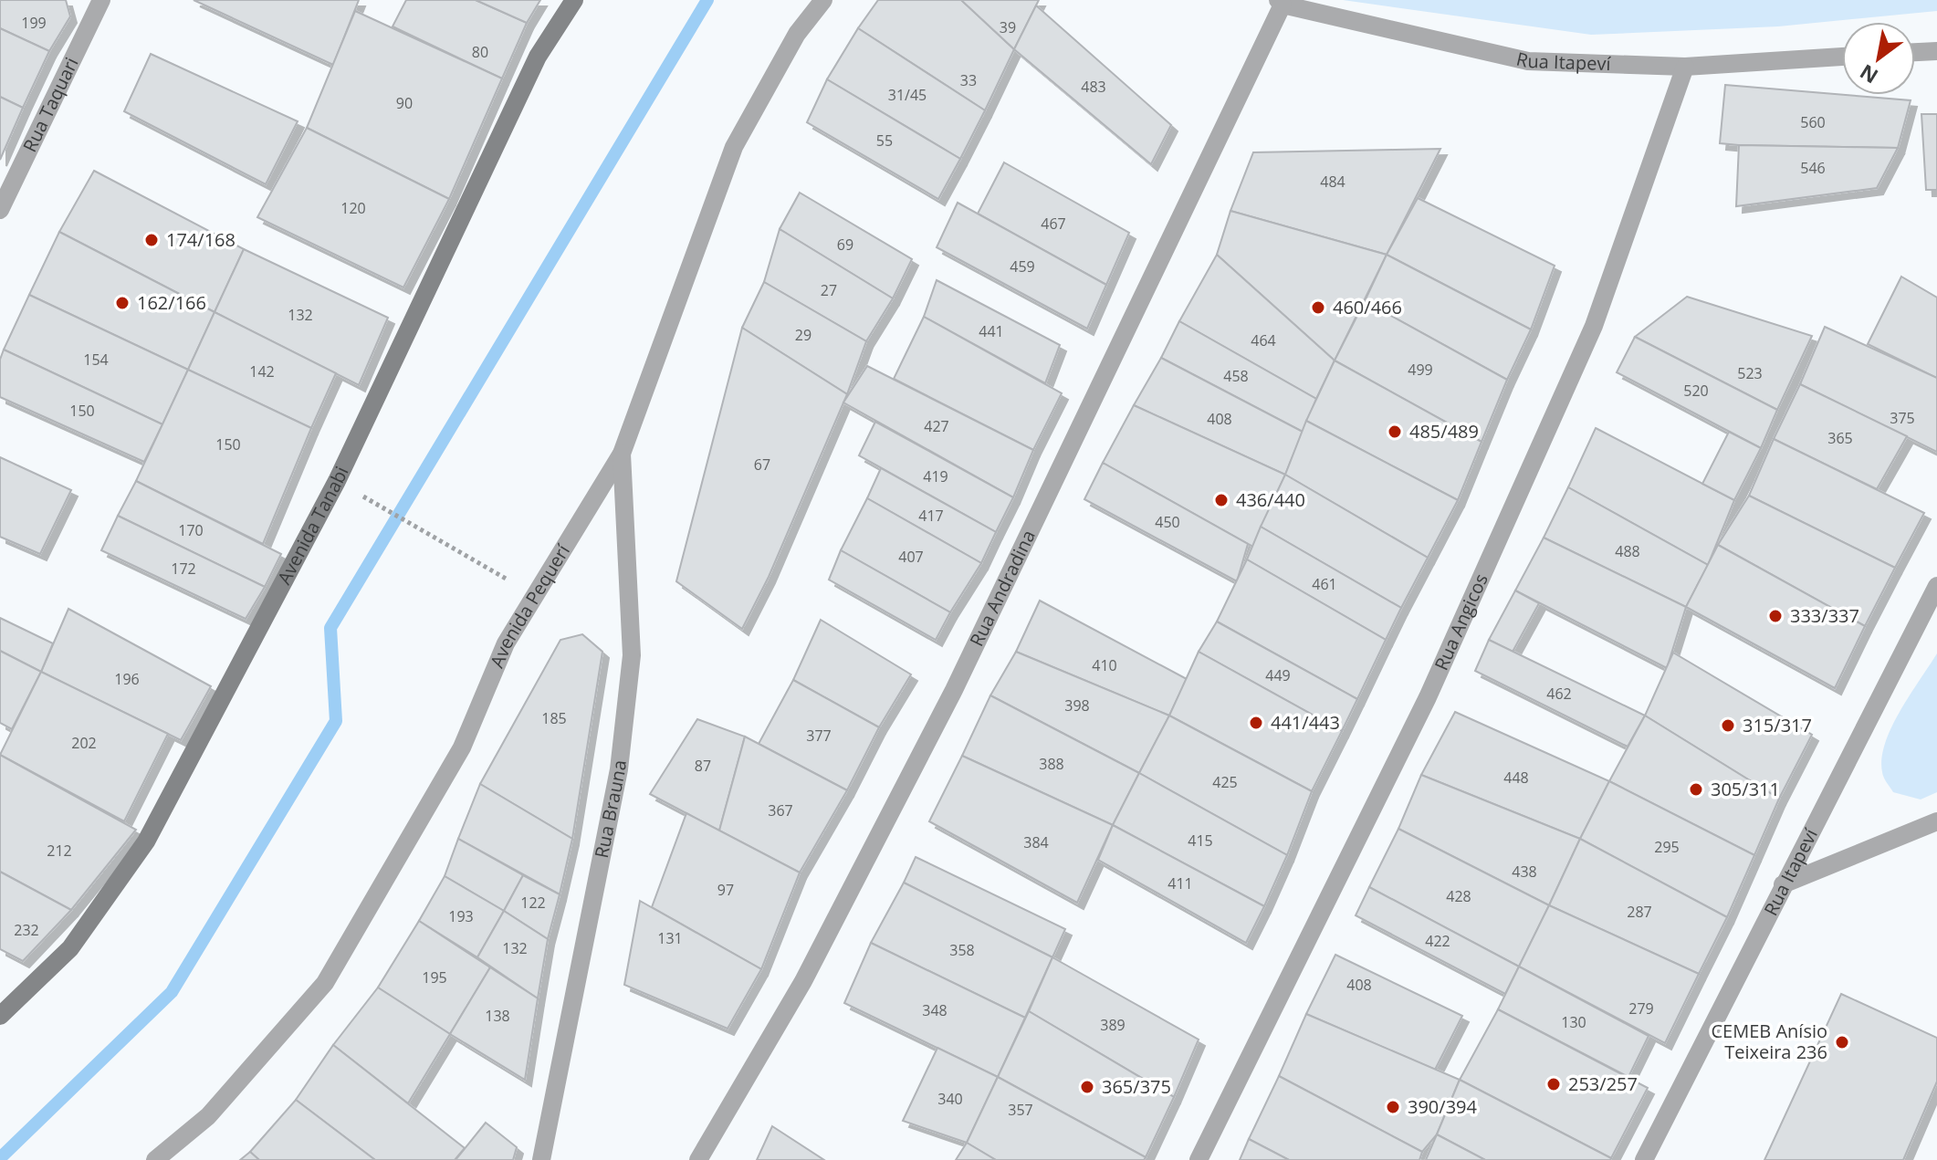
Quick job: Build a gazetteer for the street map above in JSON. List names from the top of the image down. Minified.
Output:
{"streets":{"street":["Rua Itapeví","Rua Taquari","Avenida Tanabi","Rua Andradina","Avenida Pequerí","Rua Angicos","Rua Brauna"]},"crossings":[["Rua Itapeví","Rua Andradina"],["Rua Itapeví","Rua Angicos"],["Avenida Pequerí","Rua Brauna"]],"places":["174/168","162/166","460/466","485/489","436/440","333/337","441/443","315/317","305/311","CEMEB Anísio Teixeira 236","253/257","365/375","390/394"],"house_numbers":["199","39","80","33","483","31/45","90","560","55","546","484","120","467","69","459","27","132","441","29","464","154","499","142","523","458","520","150","375","408","427","365","150","67","419","417","450","170","488","407","172","461","410","449","196","462","398","185","377","202","388","87","448","425","367","415","384","295","212","438","411","97","428","122","287","193","232","131","422","132","358","195","408","279","348","138","130","389","340","357"],"north":"bottom left"}
